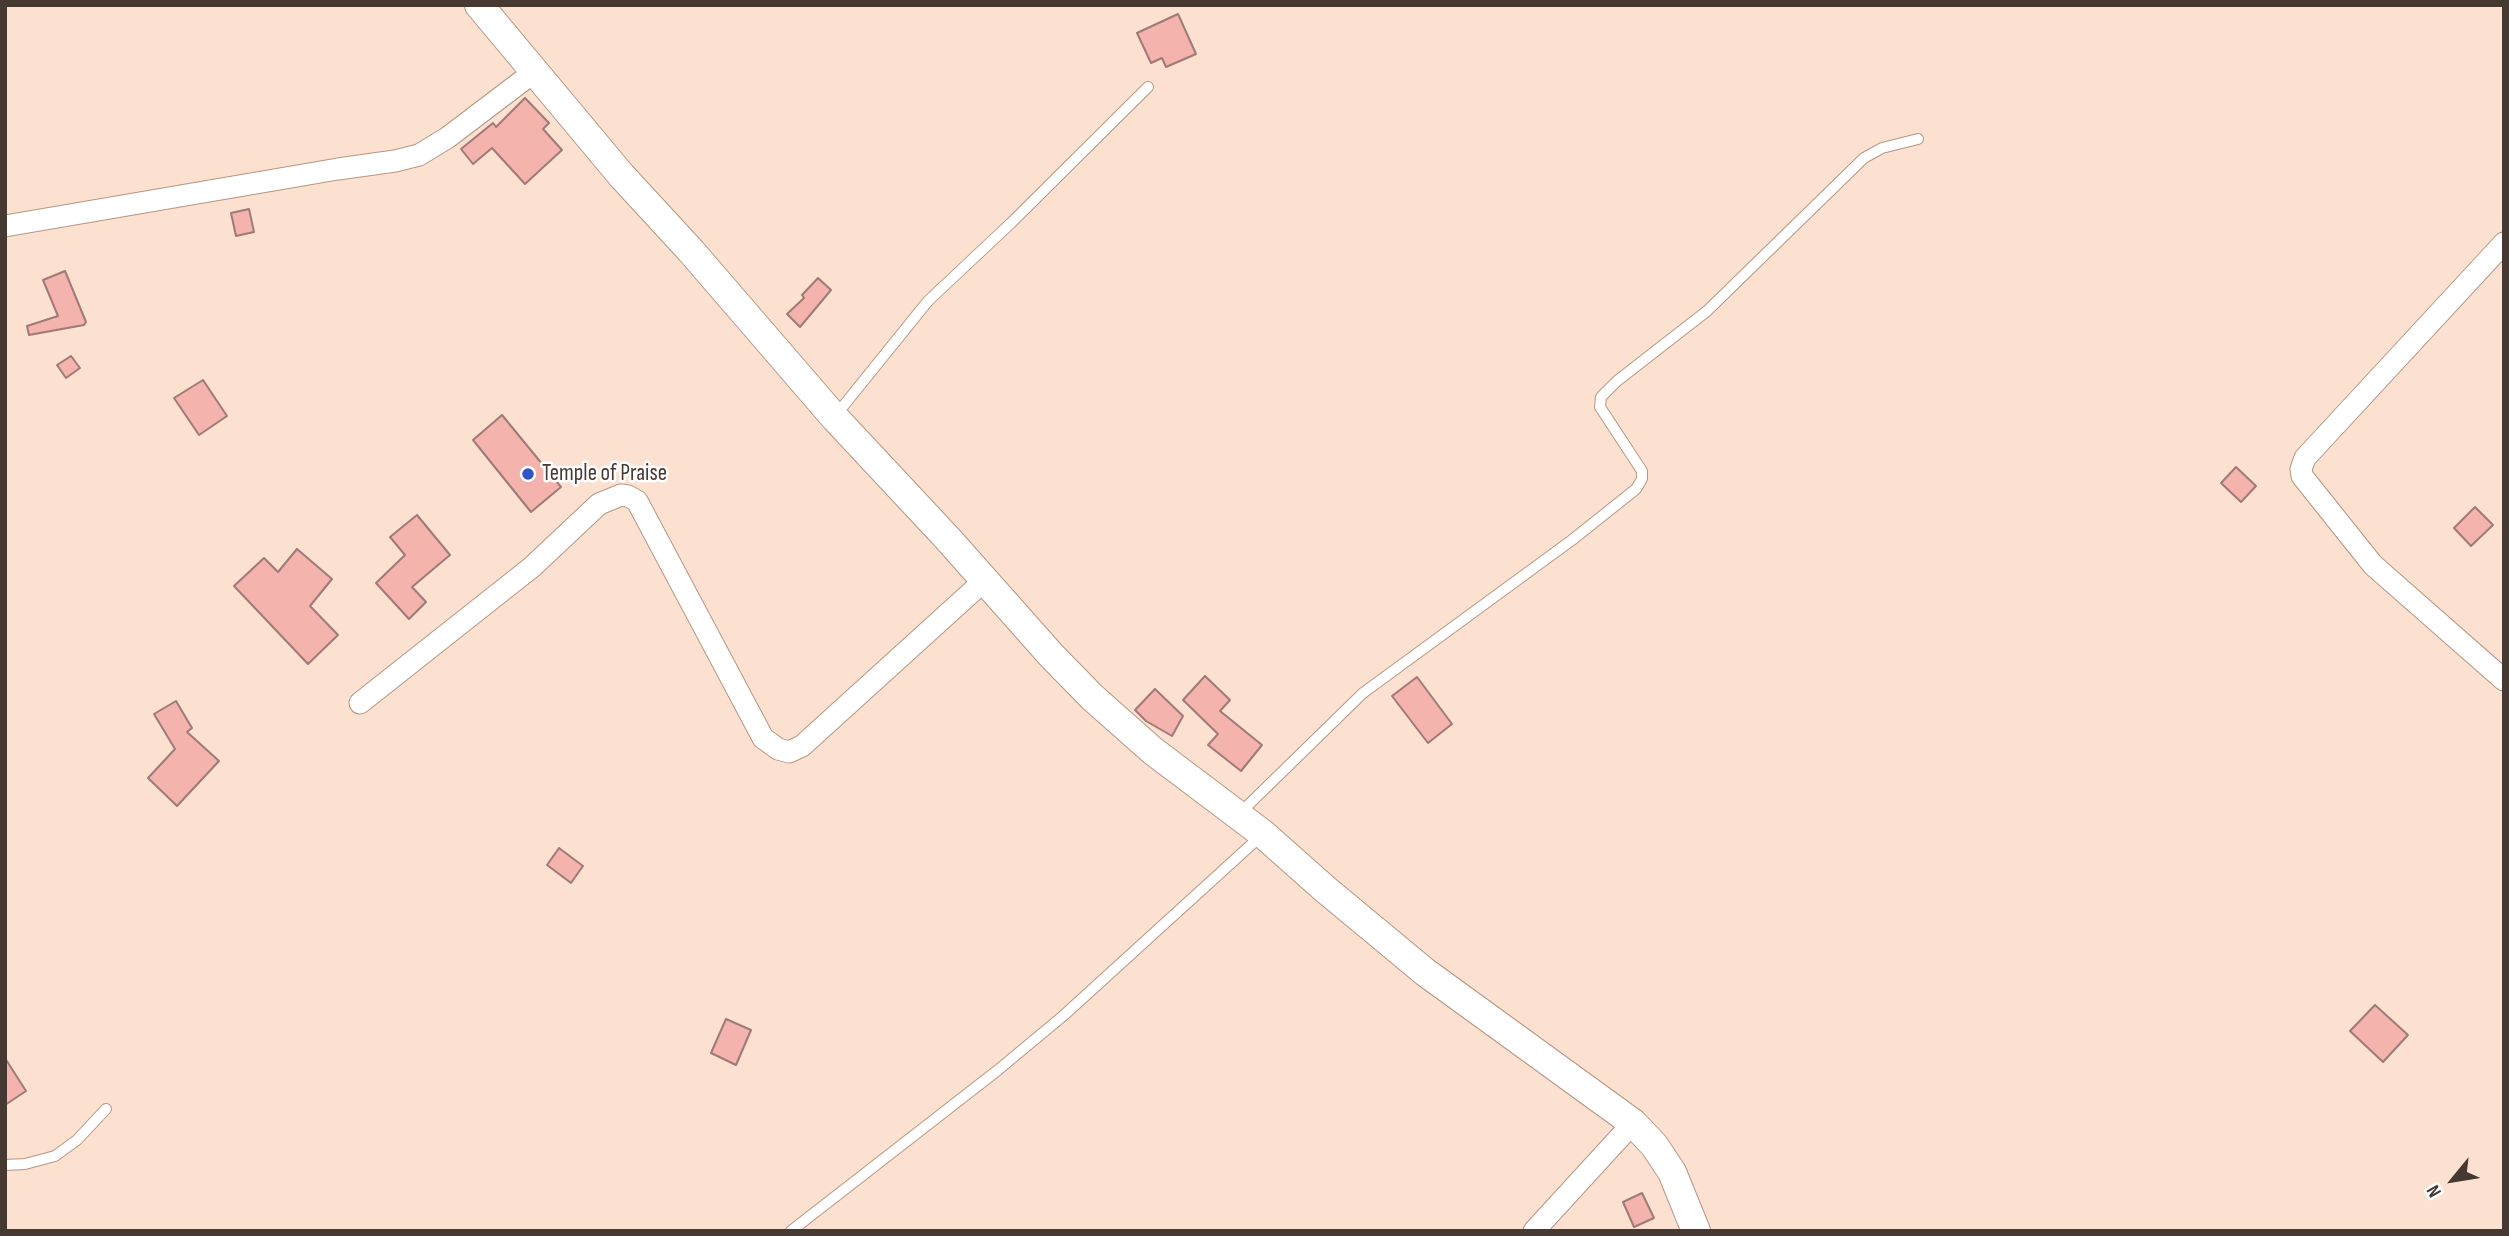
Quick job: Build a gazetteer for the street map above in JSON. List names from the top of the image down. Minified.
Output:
{"places":["Temple of Praise"],"north":"bottom left"}
